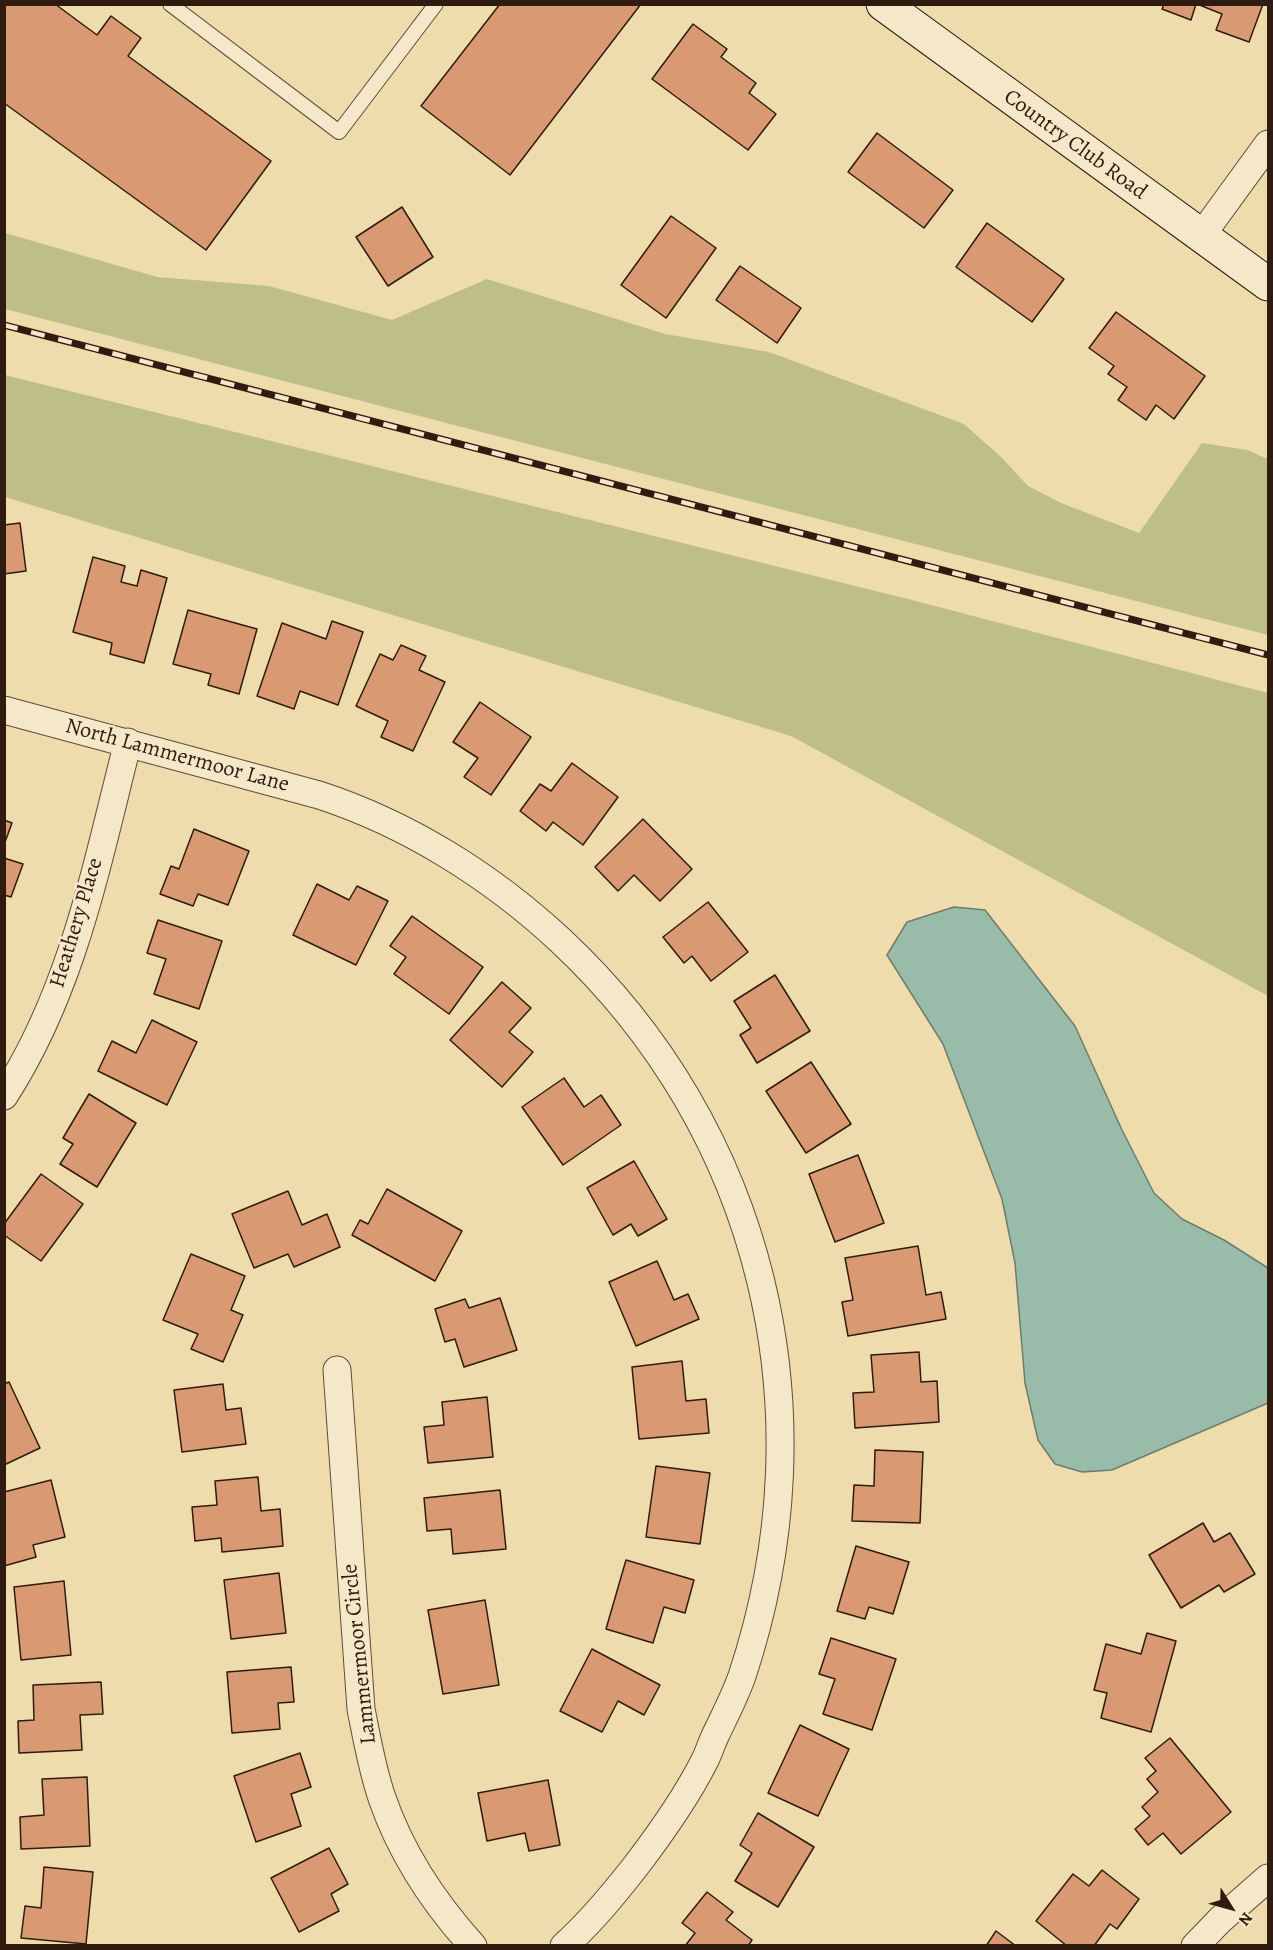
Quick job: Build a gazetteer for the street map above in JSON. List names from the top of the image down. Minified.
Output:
{"streets":{"main road":["Country Club Road"],"street":["North Lammermoor Lane","Heathery Place","Lammermoor Circle"]},"crossings":[["North Lammermoor Lane","Heathery Place"]],"north":"bottom right"}
